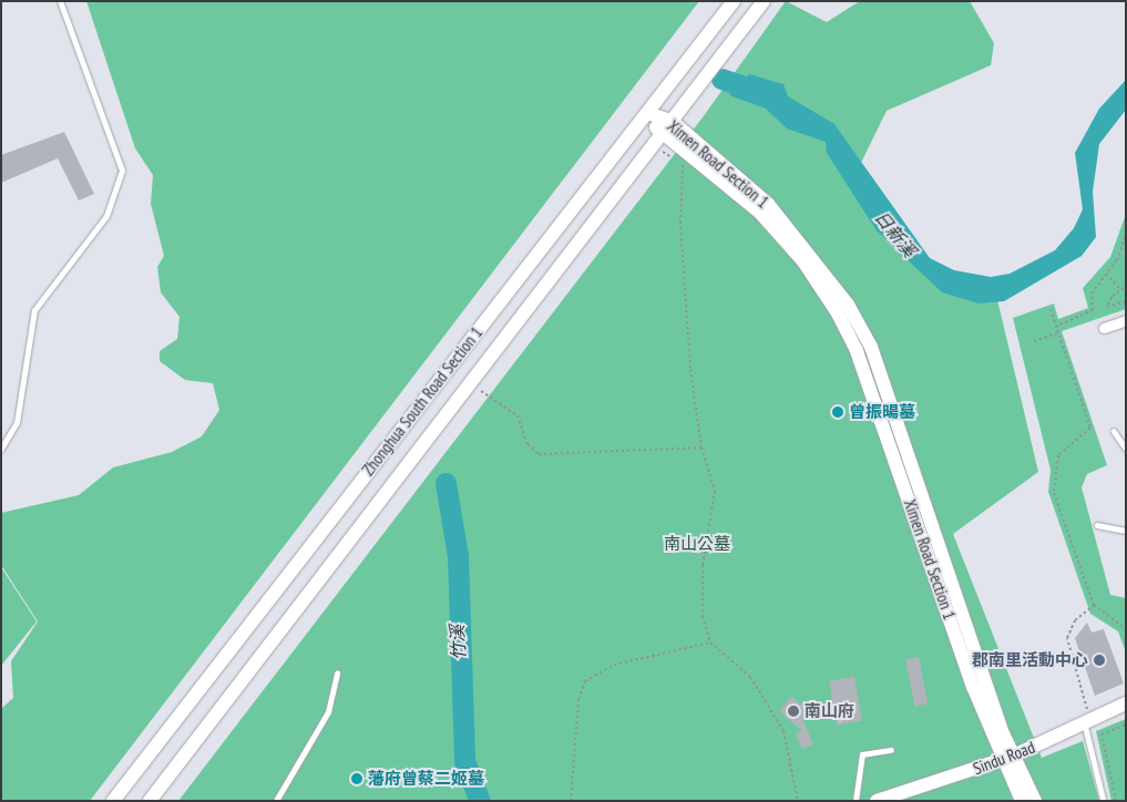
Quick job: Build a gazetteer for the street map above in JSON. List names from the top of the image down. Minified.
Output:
{"streets":{"street":["Ximen Road Section 1","Zhonghua South Road Section 1","Sindu Road"]},"crossings":[["Ximen Road Section 1","Zhonghua South Road Section 1"],["Ximen Road Section 1","Sindu Road"]],"water":["日新溪","竹溪"],"parks":["南山公墓"],"places":["曾振暘墓","郡南里活動中心","南山府","藩府曾蔡二姬墓"]}
